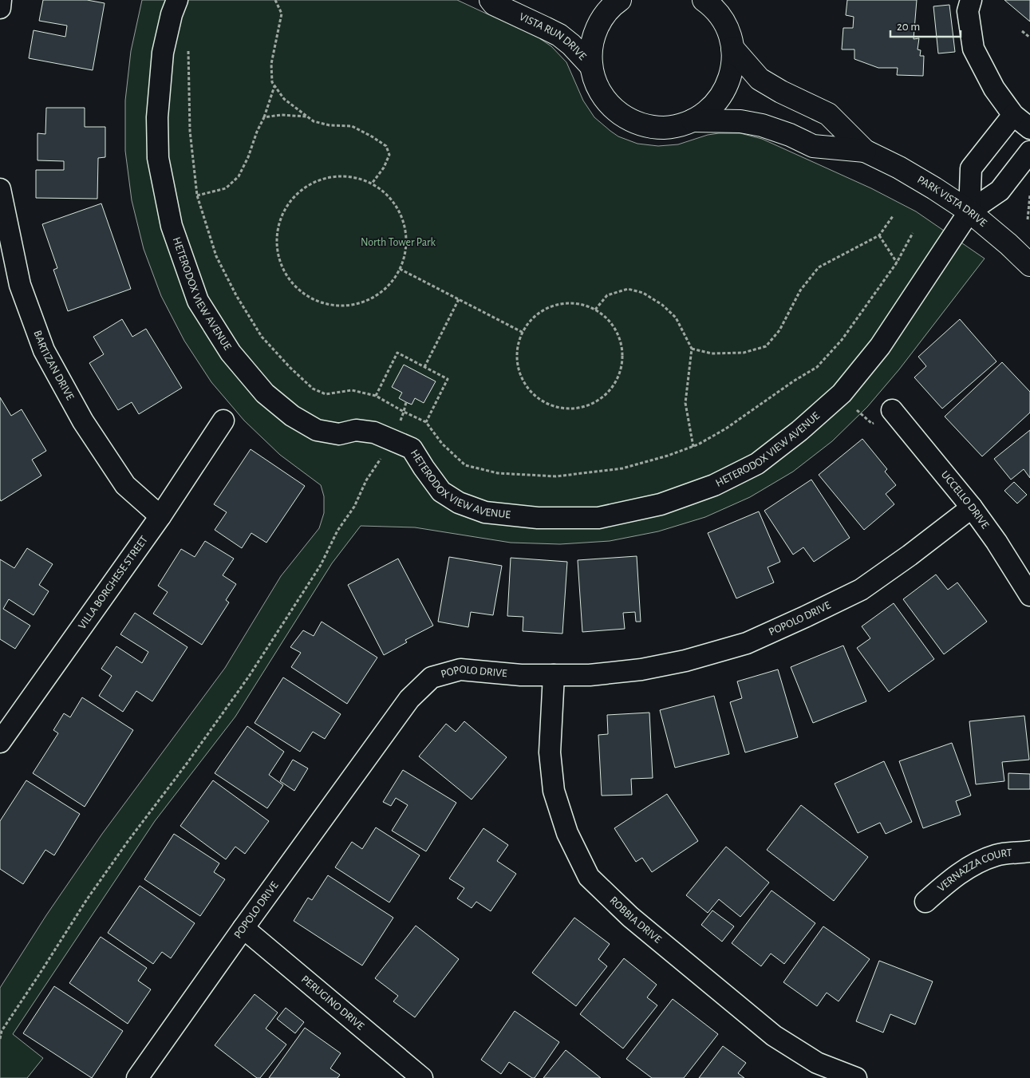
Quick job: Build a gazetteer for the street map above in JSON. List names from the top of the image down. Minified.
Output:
{"streets":{"street":["VISTA RUN DRIVE","PARK VISTA DRIVE","HETERODOX VIEW AVENUE","BARTIZAN DRIVE","UCCELLO DRIVE","VILLA BORGHESE STREET","POPOLO DRIVE","VERNAZZA COURT","ROBBIA DRIVE","PERUGINO DRIVE"]},"crossings":[["PARK VISTA DRIVE","HETERODOX VIEW AVENUE"],["BARTIZAN DRIVE","VILLA BORGHESE STREET"],["UCCELLO DRIVE","POPOLO DRIVE"],["POPOLO DRIVE","ROBBIA DRIVE"],["POPOLO DRIVE","PERUGINO DRIVE"]],"parks":["North Tower Park"],"scale_bar":"20 m"}
